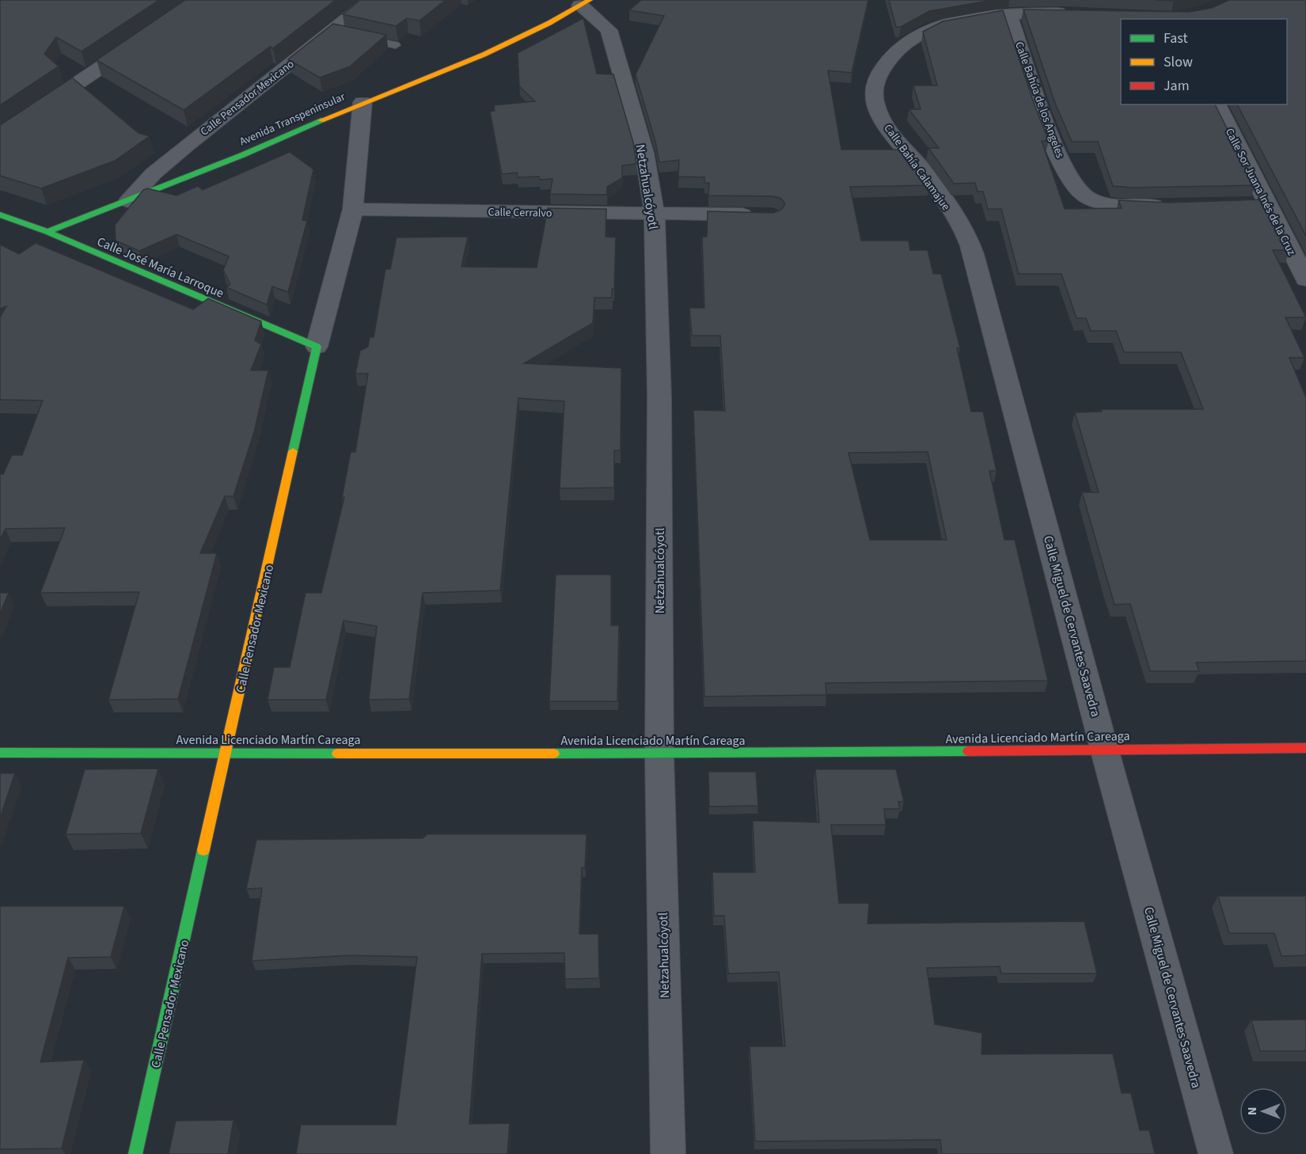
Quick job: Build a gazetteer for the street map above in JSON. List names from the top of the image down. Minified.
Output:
{"streets":{"main road":["Calle Pensador Mexicano","Avenida Transpeninsular","Calle José María Larroque","Avenida Licenciado Martín Careaga"],"street":["Calle Bahúa de los Angeles","Calle Bahía Calamajue","Netzahualcóyotl","Calle Sor Juana Inés de la Cruz","Calle Cerralvo","Calle Miguel de Cervantes Saavedra"]},"crossings":[["Calle Pensador Mexicano","Avenida Transpeninsular"],["Calle Pensador Mexicano","Calle Cerralvo"],["Calle Pensador Mexicano","Calle José María Larroque"],["Calle Pensador Mexicano","Avenida Licenciado Martín Careaga"],["Calle Bahúa de los Angeles","Calle Bahía Calamajue"],["Avenida Transpeninsular","Netzahualcóyotl"],["Avenida Transpeninsular","Calle José María Larroque"],["Calle Bahía Calamajue","Calle Miguel de Cervantes Saavedra"],["Netzahualcóyotl","Calle Cerralvo"],["Netzahualcóyotl","Avenida Licenciado Martín Careaga"],["Calle Miguel de Cervantes Saavedra","Avenida Licenciado Martín Careaga"]],"legend":["Fast","Slow","Jam"],"north":"left"}
